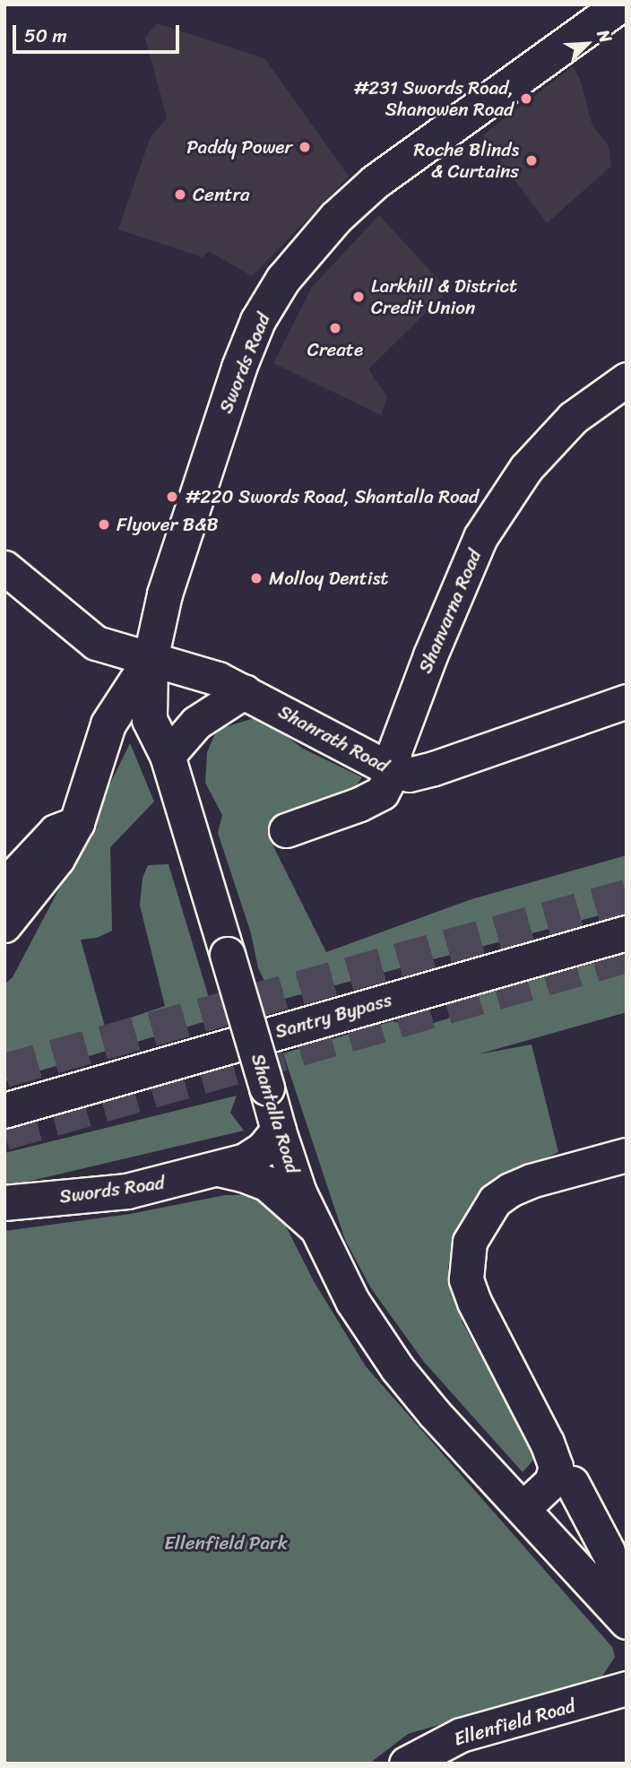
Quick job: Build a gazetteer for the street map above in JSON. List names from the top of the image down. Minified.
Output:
{"streets":{"main road":["Swords Road","Santry Bypass","Shantalla Road"],"street":["Shanvarna Road","Shanrath Road","Ellenfield Road"]},"crossings":[["Swords Road","Shanrath Road"],["Swords Road","Shantalla Road"],["Shanvarna Road","Shanrath Road"],["Shanrath Road","Shantalla Road"]],"parks":["Ellenfield Park"],"places":["#231 Swords Road, Shanowen Road","Paddy Power","Roche Blinds & Curtains","Centra","Larkhill & District Credit Union","Create","#220 Swords Road, Shantalla Road","Flyover B&B","Molloy Dentist"],"scale_bar":"50 m","north":"top right"}
